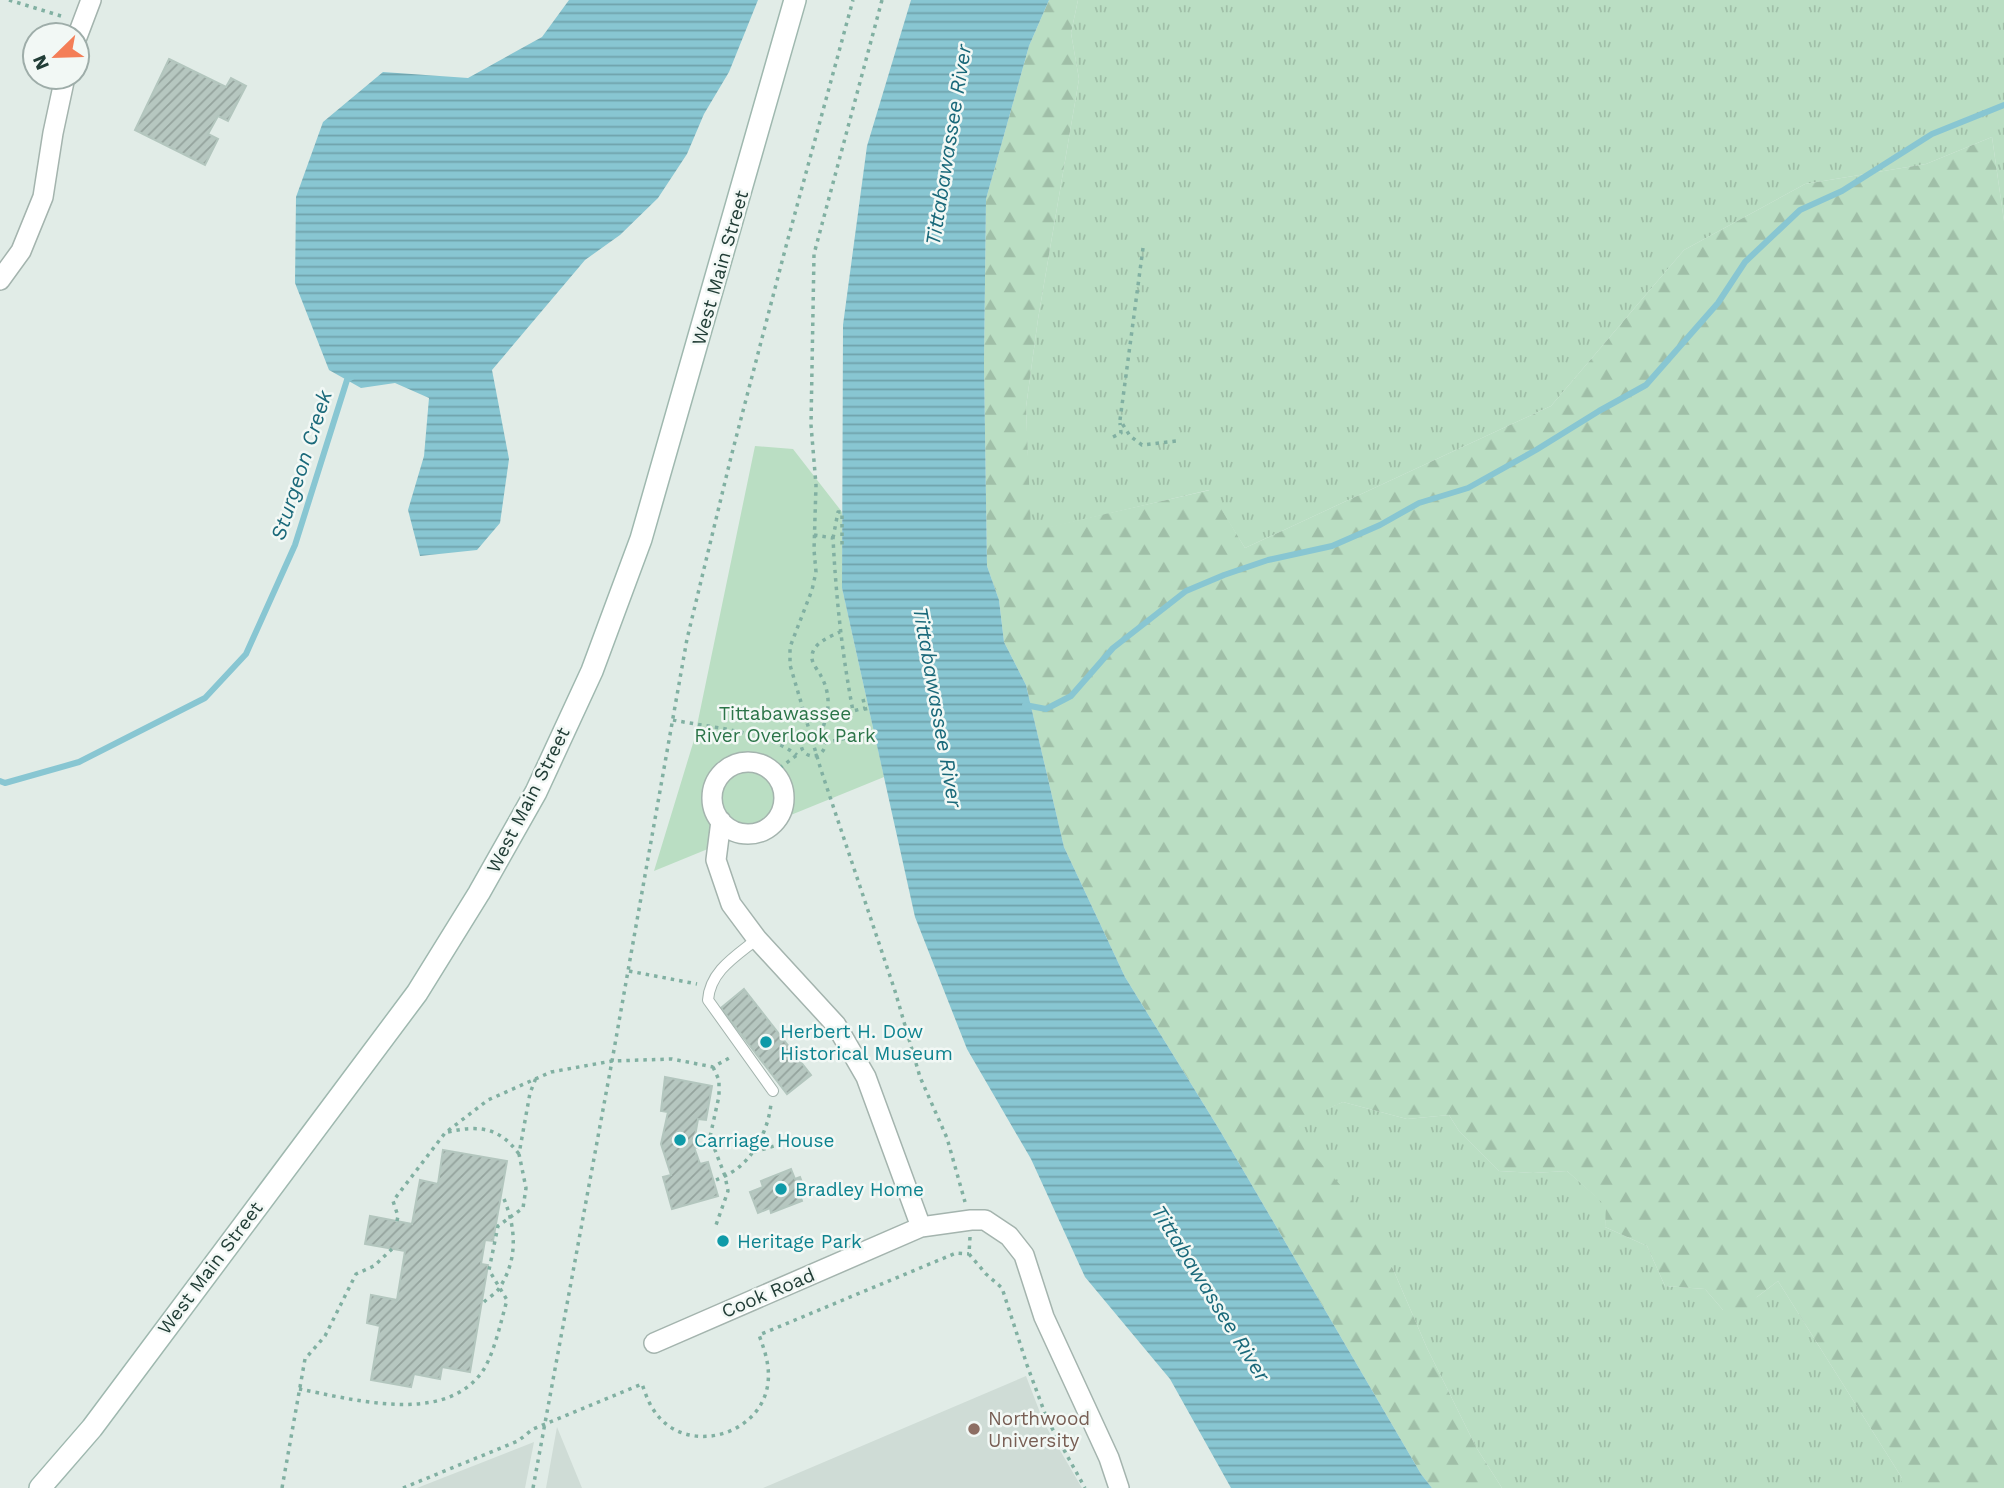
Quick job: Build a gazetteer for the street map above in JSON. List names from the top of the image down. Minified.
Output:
{"streets":{"street":["West Main Street","Cook Road"]},"water":["Tittabawassee River","Sturgeon Creek"],"parks":["Tittabawassee River Overlook Park"],"places":["Herbert H. Dow Historical Museum","Carriage House","Bradley Home","Heritage Park","Northwood University"],"north":"bottom left"}
